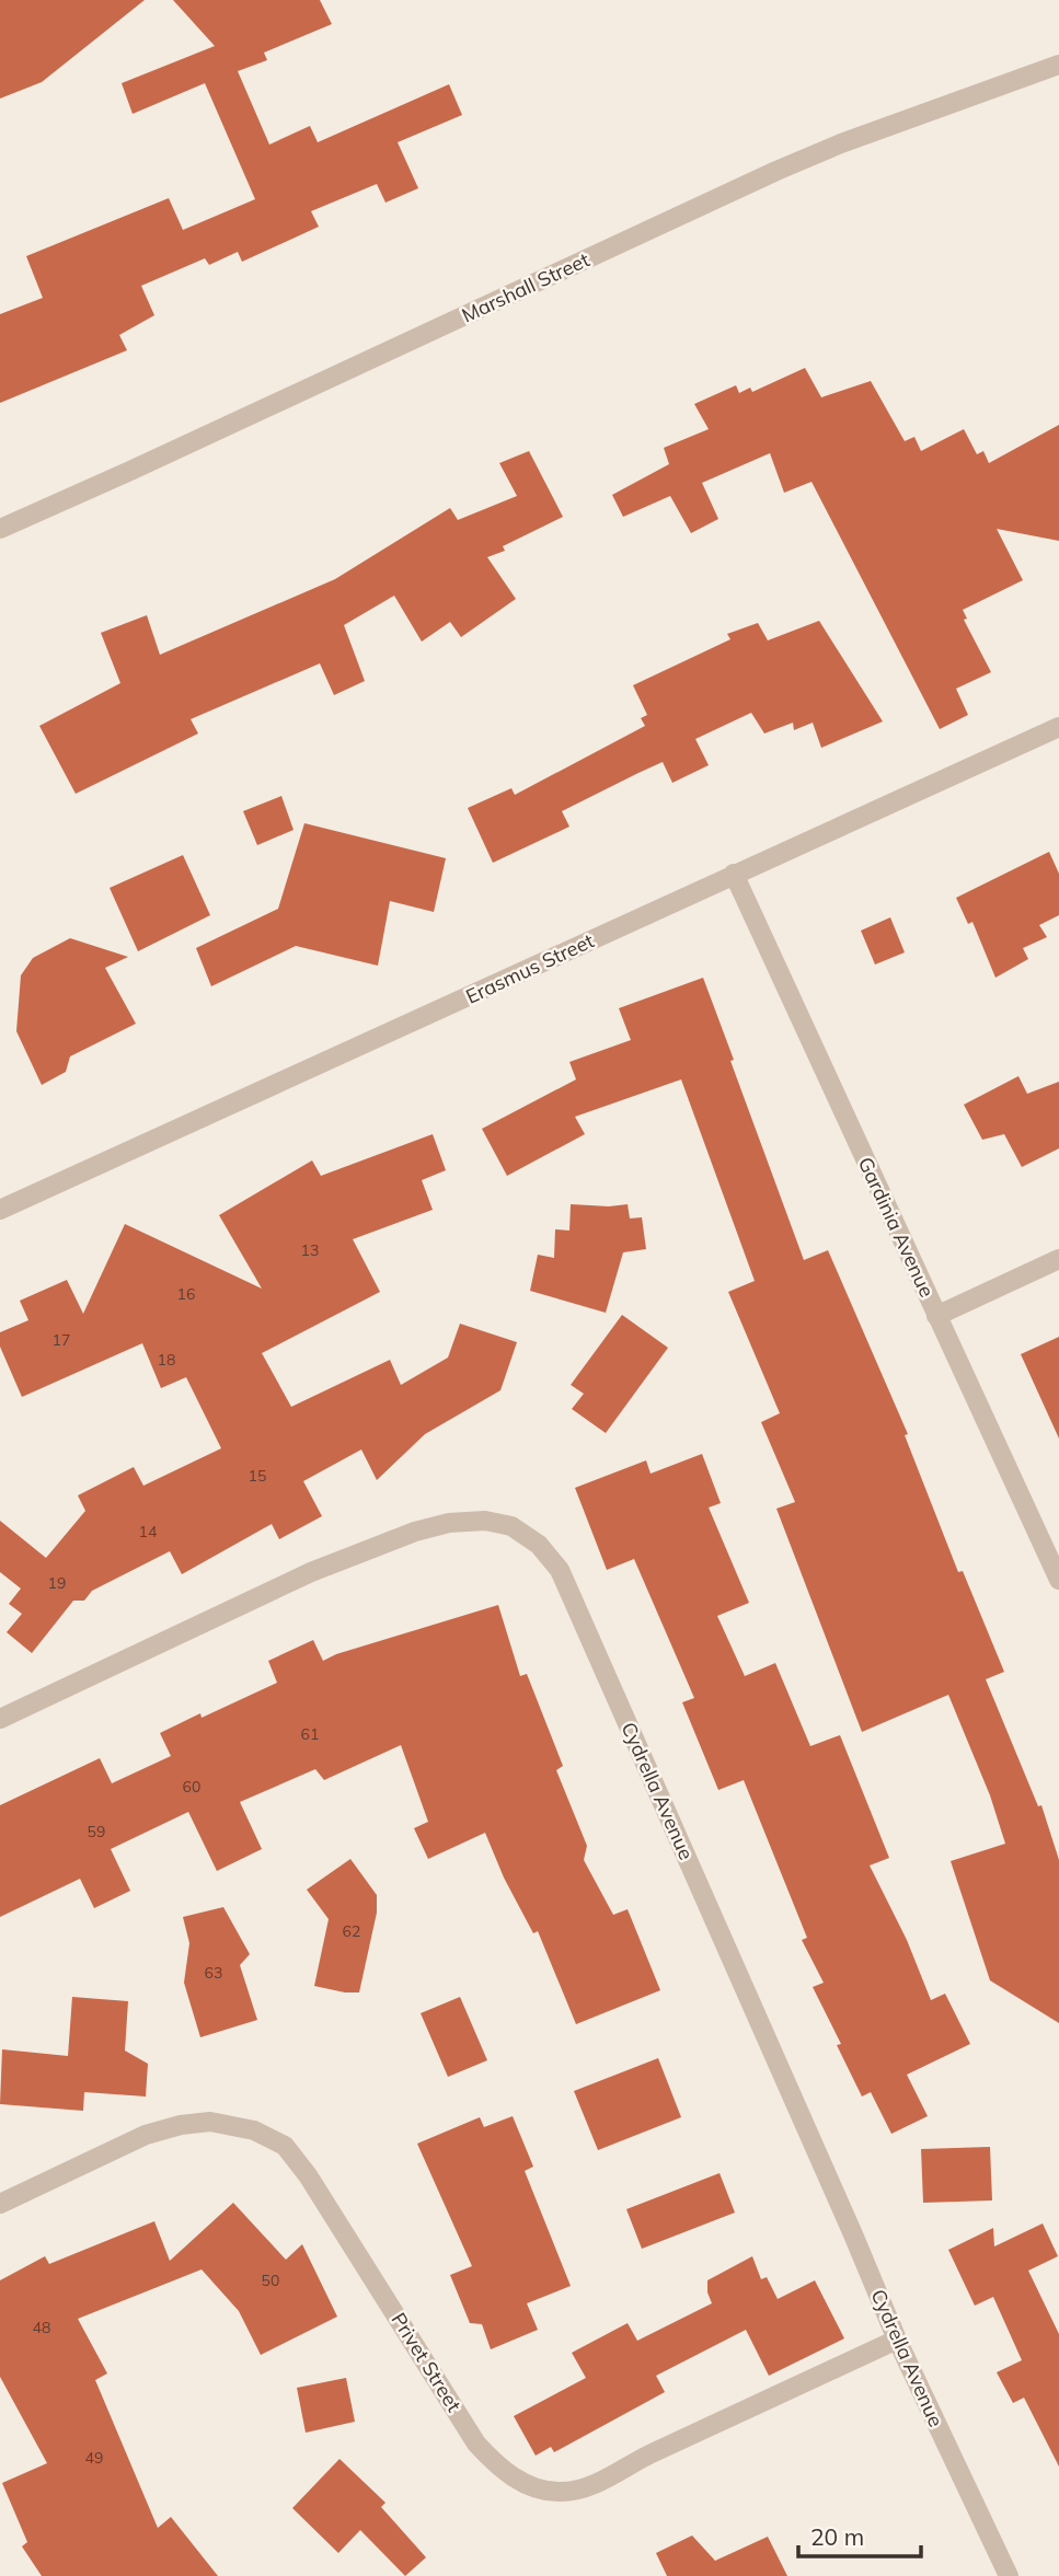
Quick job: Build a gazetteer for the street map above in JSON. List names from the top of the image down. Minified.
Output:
{"streets":{"street":["Marshall Street","Erasmus Street","Gardinia Avenue","Cydrella Avenue","Privet Street"]},"crossings":[["Erasmus Street","Gardinia Avenue"],["Cydrella Avenue","Privet Street"]],"house_numbers":["13","16","17","18","15","14","19","61","60","59","62","63","50","48","49"],"scale_bar":"20 m"}
